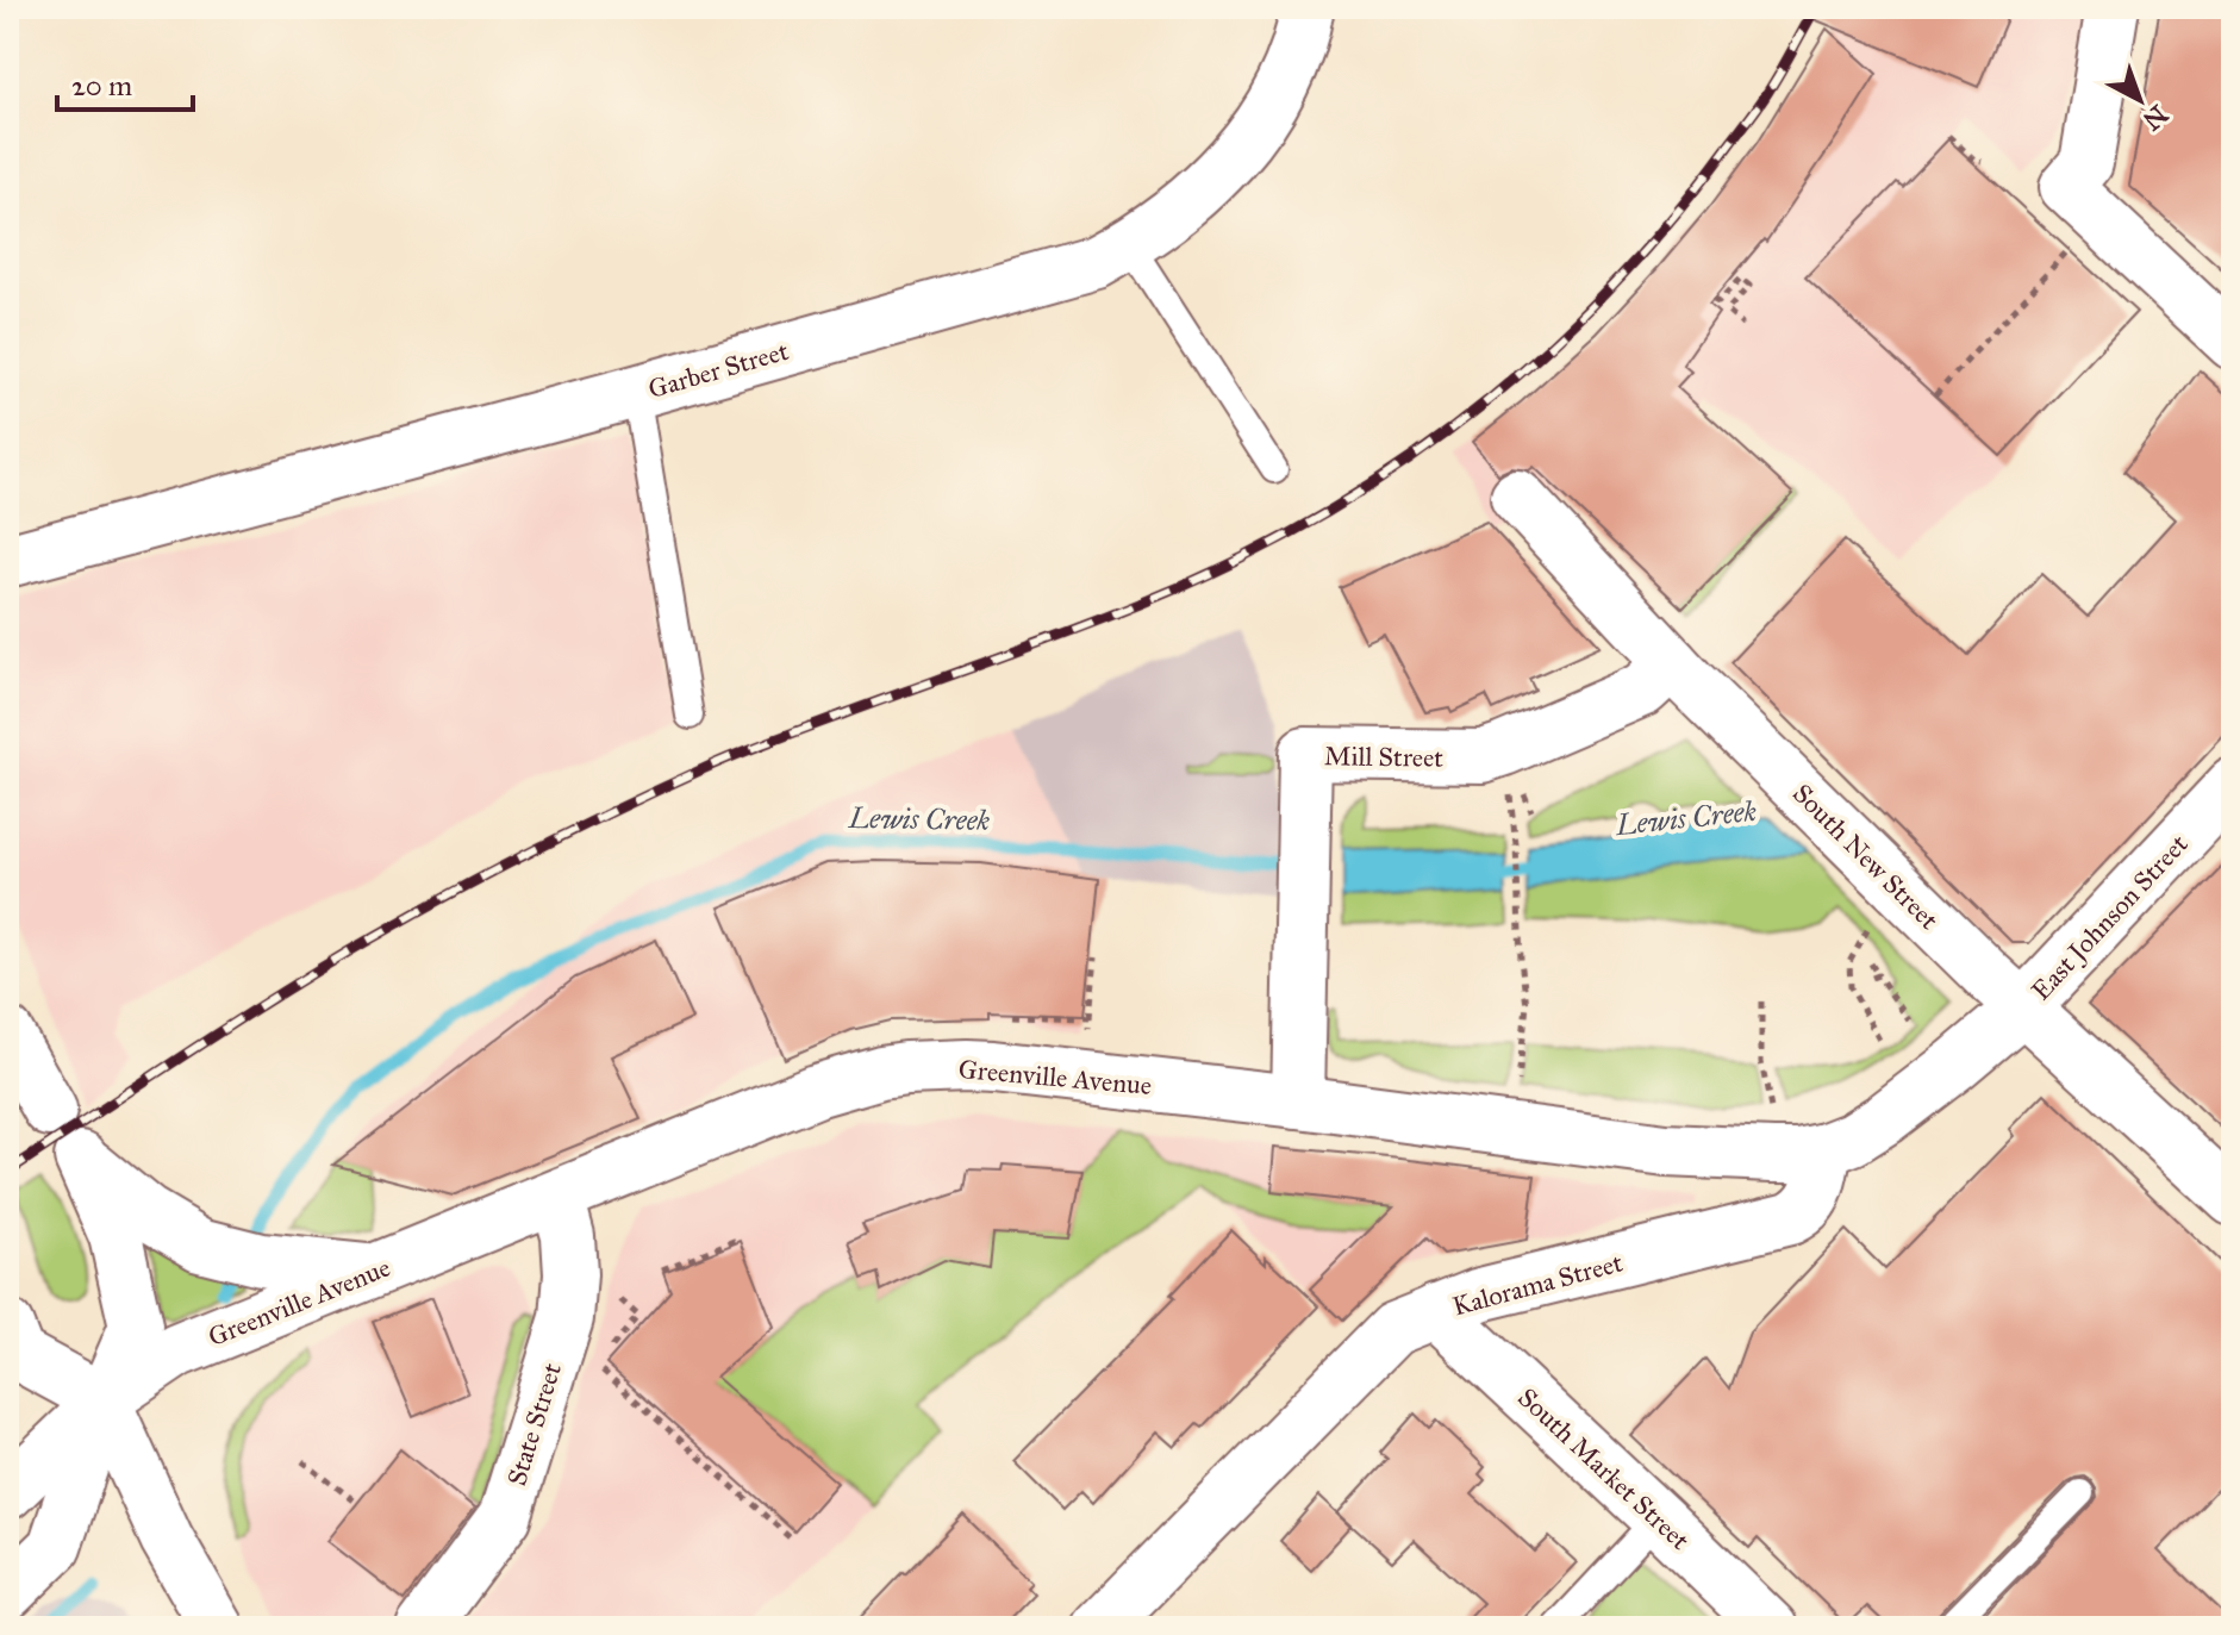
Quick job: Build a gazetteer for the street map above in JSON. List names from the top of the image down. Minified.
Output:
{"streets":{"street":["Garber Street","Mill Street","South New Street","East Johnson Street","Greenville Avenue","Kalorama Street","State Street","South Market Street"]},"crossings":[["Mill Street","South New Street"],["Mill Street","Greenville Avenue"],["South New Street","East Johnson Street"],["South New Street","Greenville Avenue"],["East Johnson Street","Greenville Avenue"],["Greenville Avenue","Kalorama Street"],["Greenville Avenue","State Street"],["Kalorama Street","South Market Street"]],"water":["Lewis Creek"],"scale_bar":"20 m","north":"bottom right"}
